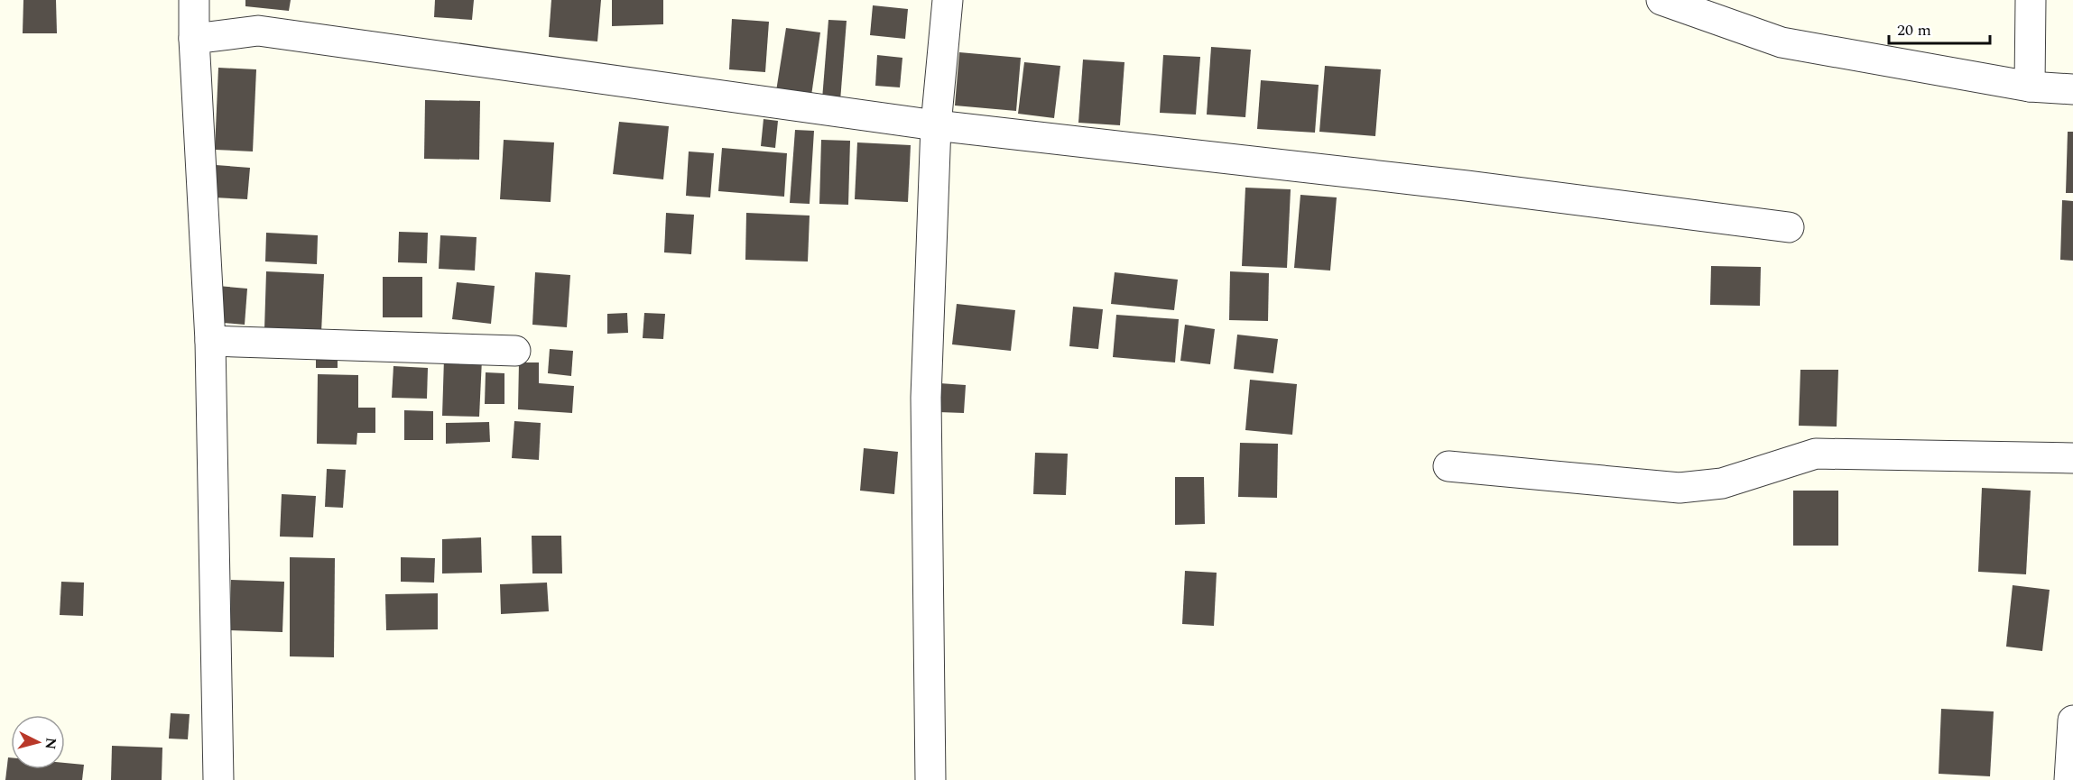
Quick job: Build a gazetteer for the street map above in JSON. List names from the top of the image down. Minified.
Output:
{"scale_bar":"20 m","north":"right"}
